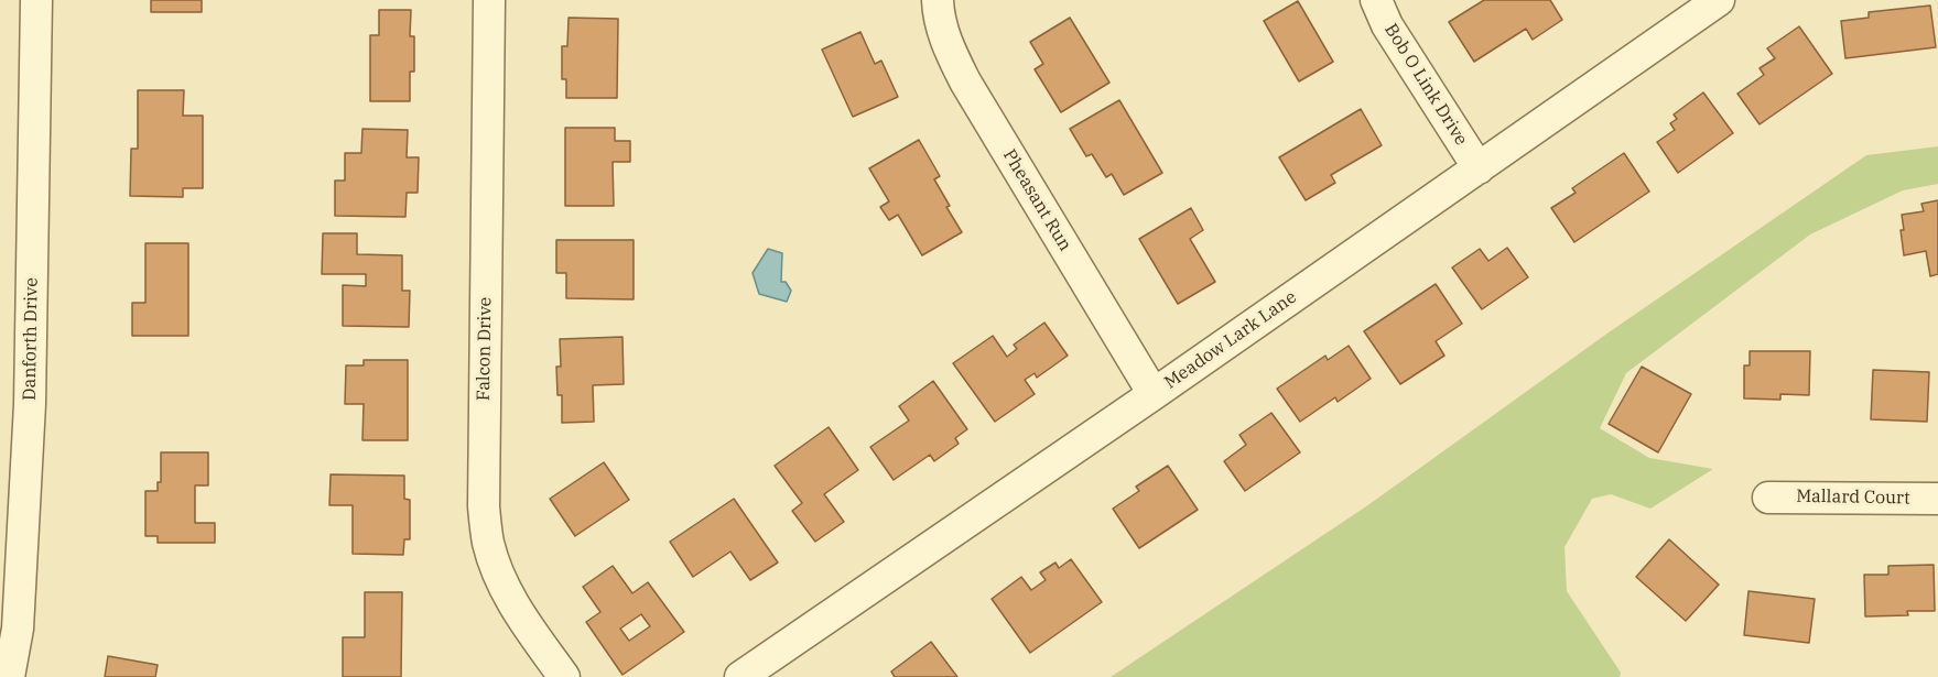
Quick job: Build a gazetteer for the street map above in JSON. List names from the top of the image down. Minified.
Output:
{"streets":{"street":["Bob O Link Drive","Pheasant Run","Danforth Drive","Meadow Lark Lane","Falcon Drive","Mallard Court"]},"crossings":[["Bob O Link Drive","Meadow Lark Lane"],["Pheasant Run","Meadow Lark Lane"]]}
